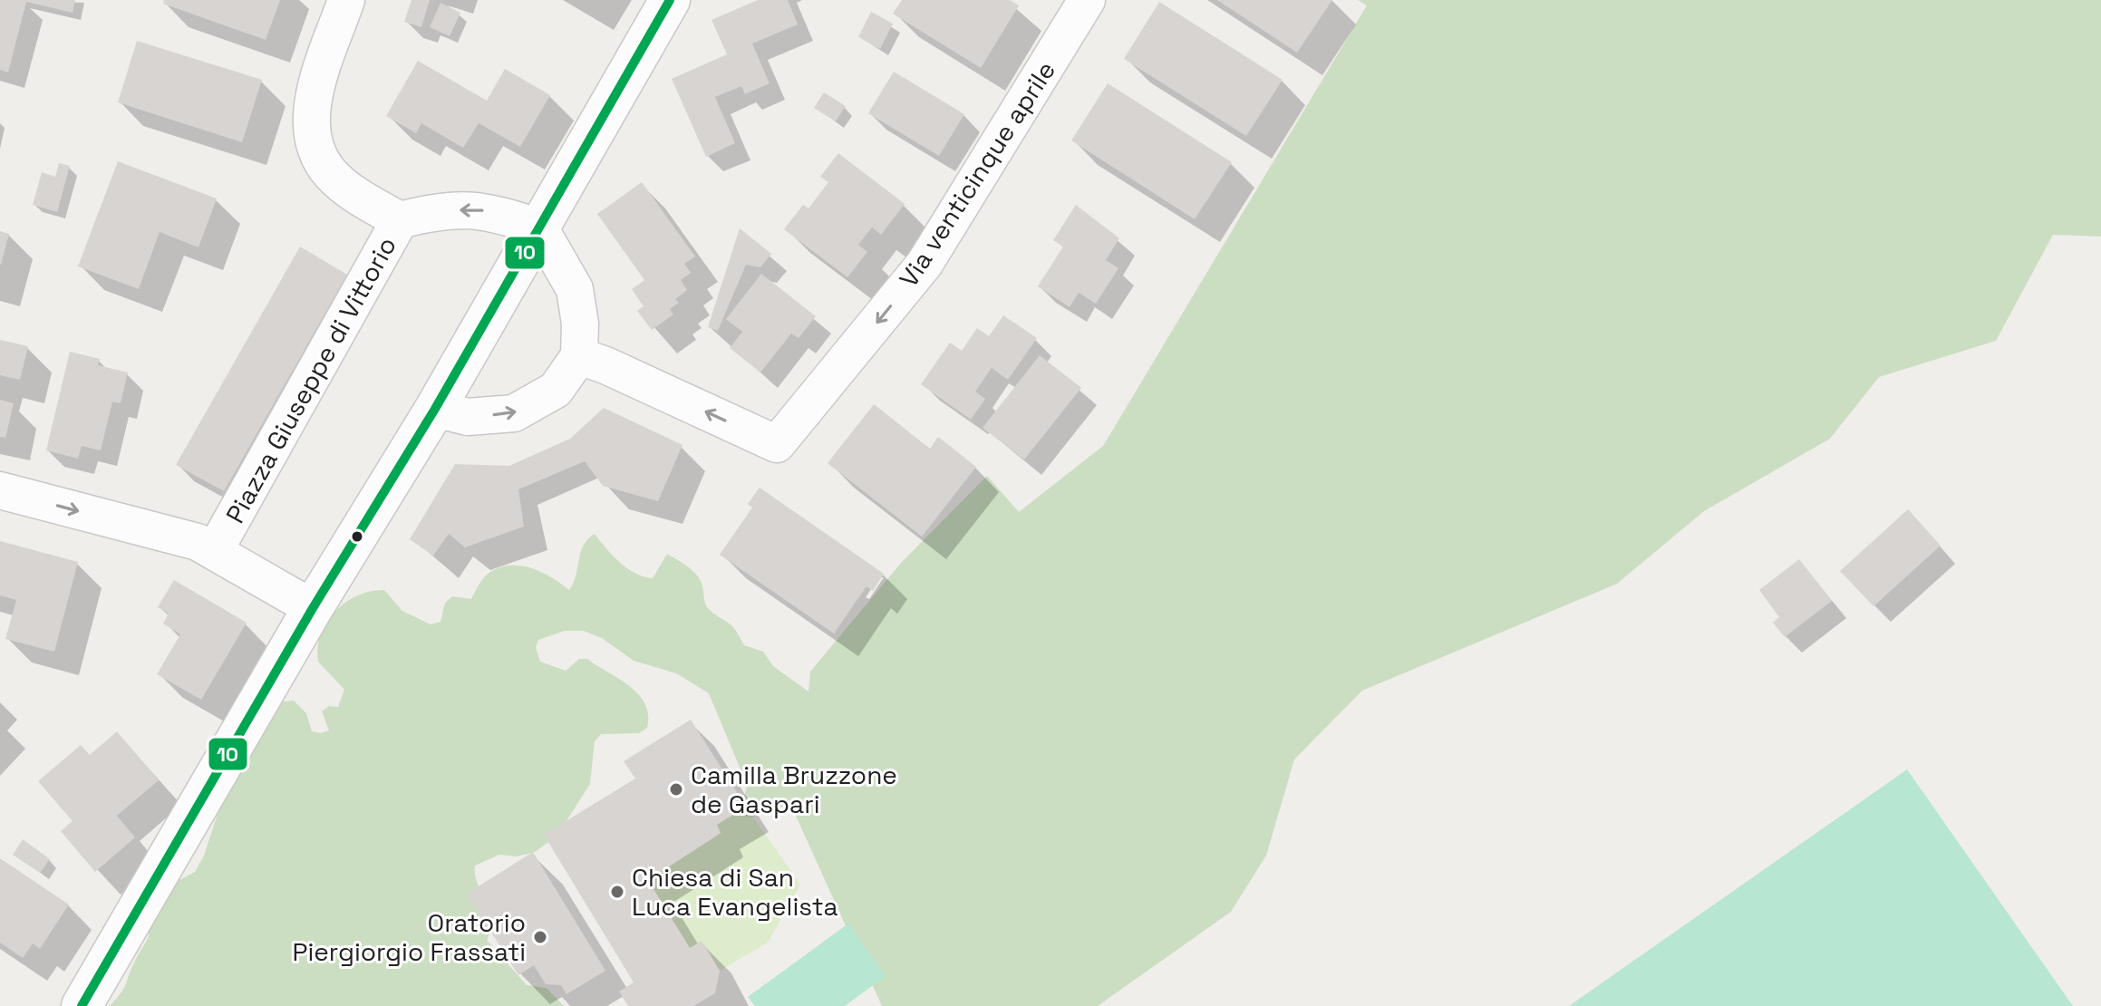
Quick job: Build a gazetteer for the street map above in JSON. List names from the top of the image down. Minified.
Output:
{"streets":{"street":["Via venticinque aprile","Piazza Giuseppe di Vittorio"]},"one_way":["Via venticinque aprile"],"places":["Camilla Bruzzone de Gaspari","Chiesa di San Luca Evangelista","Oratorio Piergiorgio Frassati"],"lines":["transit line 10"]}
